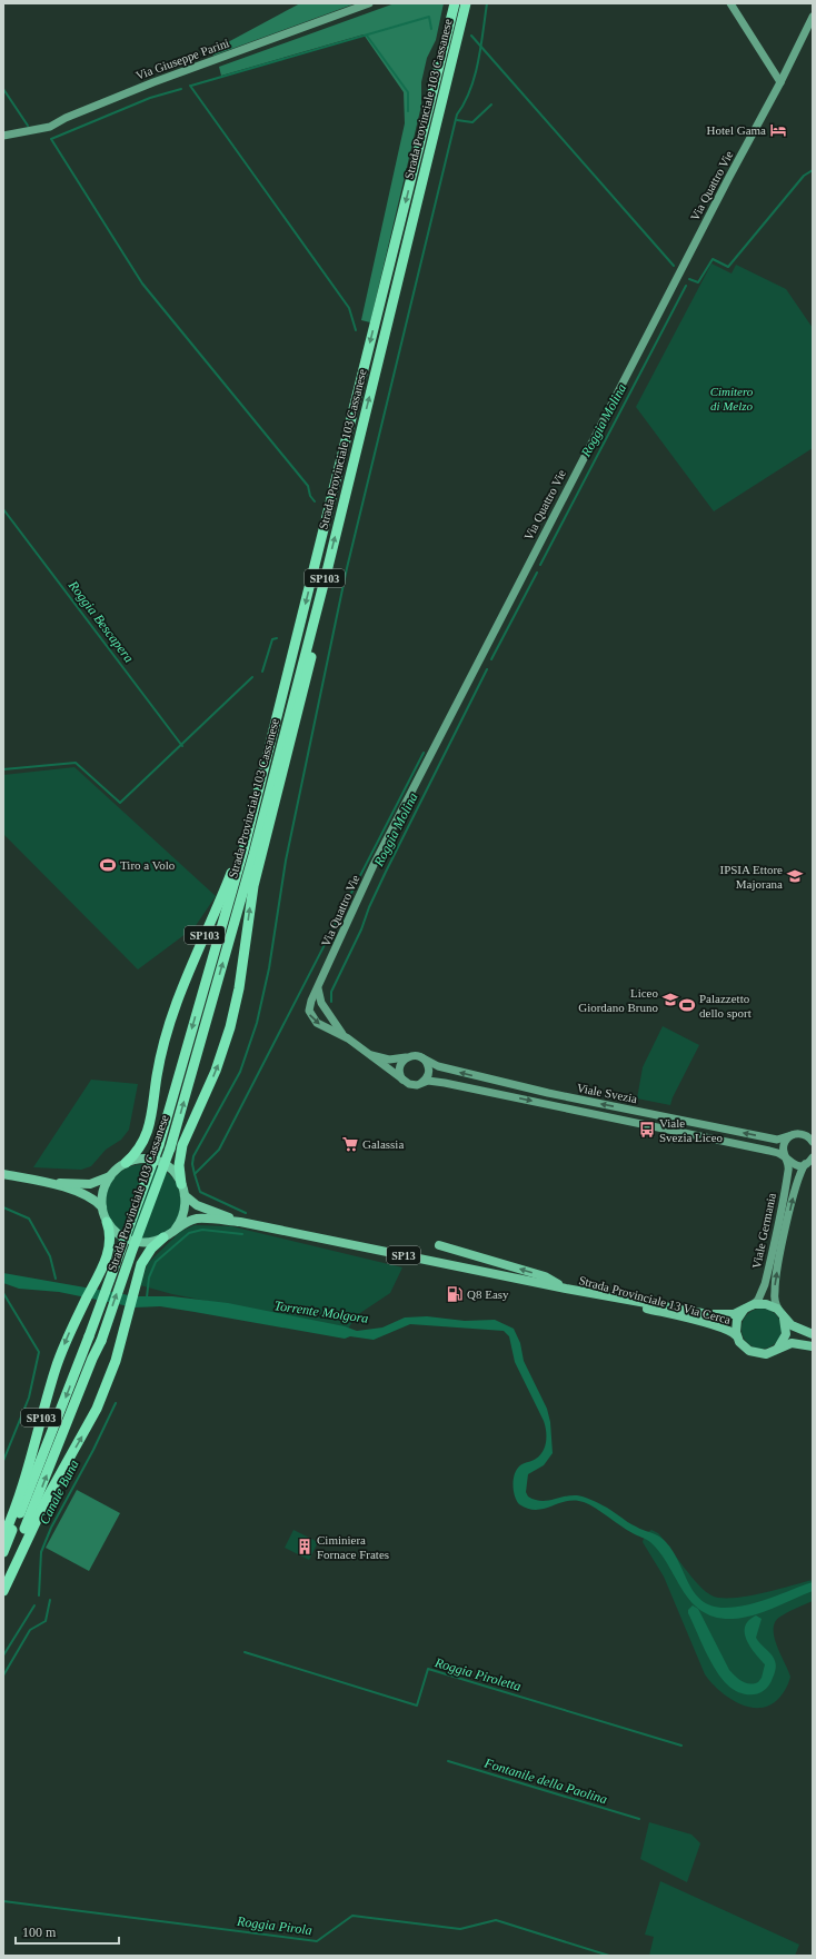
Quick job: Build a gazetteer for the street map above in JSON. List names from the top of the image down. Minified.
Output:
{"streets":{"highway":["Strada Provinciale 103 Cassanese","SP103"],"main road":["SP13","Strada Provinciale 13 Via Cerca"],"street":["Via Giuseppe Parini","Via Quattro Vie","Viale Svezia","Viale Germania"]},"crossings":[["Strada Provinciale 103 Cassanese","SP103"],["Via Quattro Vie","Viale Svezia"],["SP103","Strada Provinciale 13 Via Cerca"],["Viale Svezia","Viale Germania"],["Viale Germania","Strada Provinciale 13 Via Cerca"]],"water":["Roggia Molina","Roggia Bescapera","Torrente Molgora","Canale Buna","Roggia Piroletta","Fontanile della Paolina","Roggia Pirola"],"parks":["Cimitero di Melzo"],"places":{"hotel":["Hotel Gama"],"sports":["Tiro a Volo","Palazzetto dello sport"],"school or university":["IPSIA Ettore Majorana","Liceo Giordano Bruno"],"bus stop":["Viale Svezia Liceo"],"supermarket":["Galassia"],"fuel station":["Q8 Easy"],"building":["Ciminiera Fornace Frates"]},"scale_bar":"100 m"}
